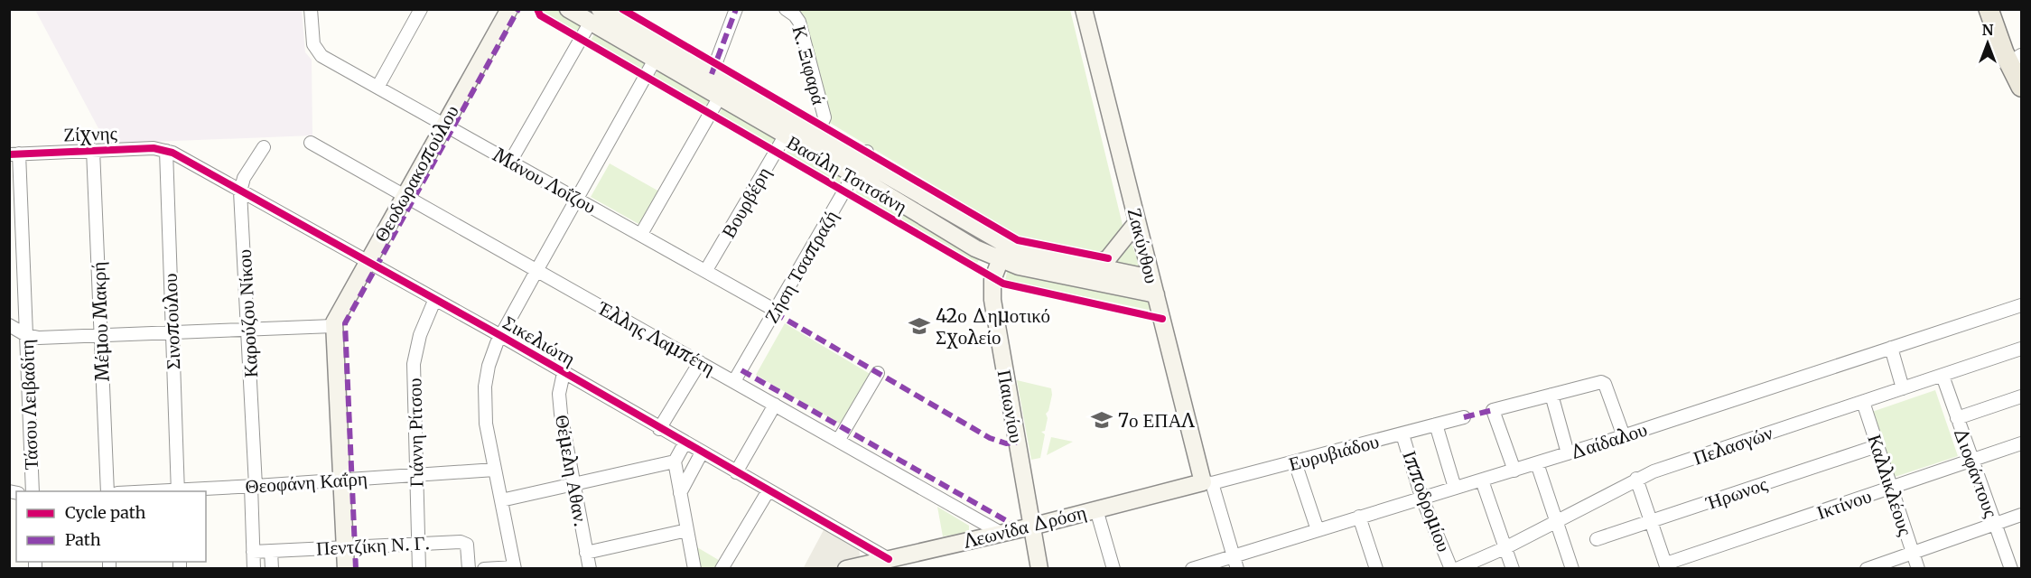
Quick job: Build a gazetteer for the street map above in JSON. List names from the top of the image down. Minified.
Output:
{"streets":{"street":["Κ. Ξιφαρά","Ζίχνης","Θεοδωρακοπούλου","Βασίλη Τσιτσάνη","Μάνου Λοΐζου","Βουρβέρη","Ζακύνθου","Ζήση Τσαπραζή","Καρούζου Νίκου","Μέμου Μακρή","Σινοπούλου","Έλλης Λαμπέτη","Σικελιώτη","Τάσου Λειβαδίτη","Παιωνίου","Γιάννη Ρίτσου","Δαίδαλου","Πελασγών","Ευρυβιάδου","Θέμελη Αθαν.","Διοφάντους","Θεοφάνη Καΐρη","Καλλικλέους","Ήρωνος","Ιπποδρομίου","Ικτίνου","Λεωνίδα Δρόση","Πεντζίκη Ν. Γ."]},"crossings":[["Ζίχνης","Μέμου Μακρή"],["Ζίχνης","Σινοπούλου"],["Ζίχνης","Σικελιώτη"],["Ζίχνης","Τάσου Λειβαδίτη"],["Θεοδωρακοπούλου","Μάνου Λοΐζου"],["Θεοδωρακοπούλου","Έλλης Λαμπέτη"],["Θεοδωρακοπούλου","Σικελιώτη"],["Βασίλη Τσιτσάνη","Βουρβέρη"],["Βασίλη Τσιτσάνη","Ζακύνθου"],["Βασίλη Τσιτσάνη","Ζήση Τσαπραζή"],["Βασίλη Τσιτσάνη","Παιωνίου"],["Μάνου Λοΐζου","Βουρβέρη"],["Μάνου Λοΐζου","Ζήση Τσαπραζή"],["Ζακύνθου","Δαίδαλου"],["Ζακύνθου","Ευρυβιάδου"],["Ζακύνθου","Λεωνίδα Δρόση"],["Ζήση Τσαπραζή","Έλλης Λαμπέτη"],["Καρούζου Νίκου","Σικελιώτη"],["Καρούζου Νίκου","Θεοφάνη Καΐρη"],["Καρούζου Νίκου","Πεντζίκη Ν. Γ."],["Σινοπούλου","Σικελιώτη"],["Σινοπούλου","Θεοφάνη Καΐρη"],["Έλλης Λαμπέτη","Λεωνίδα Δρόση"],["Σικελιώτη","Γιάννη Ρίτσου"],["Σικελιώτη","Θέμελη Αθαν."],["Σικελιώτη","Λεωνίδα Δρόση"],["Παιωνίου","Λεωνίδα Δρόση"],["Γιάννη Ρίτσου","Θεοφάνη Καΐρη"],["Γιάννη Ρίτσου","Πεντζίκη Ν. Γ."],["Δαίδαλου","Ιπποδρομίου"],["Πελασγών","Διοφάντους"],["Πελασγών","Καλλικλέους"],["Ευρυβιάδου","Ιπποδρομίου"],["Ευρυβιάδου","Λεωνίδα Δρόση"],["Διοφάντους","Ικτίνου"],["Καλλικλέους","Ήρωνος"],["Καλλικλέους","Ικτίνου"]],"places":{"school or university":["42ο Δημοτικό Σχολείο","7ο ΕΠΑΛ"]},"legend":["Cycle path","Path"],"north":"top"}
